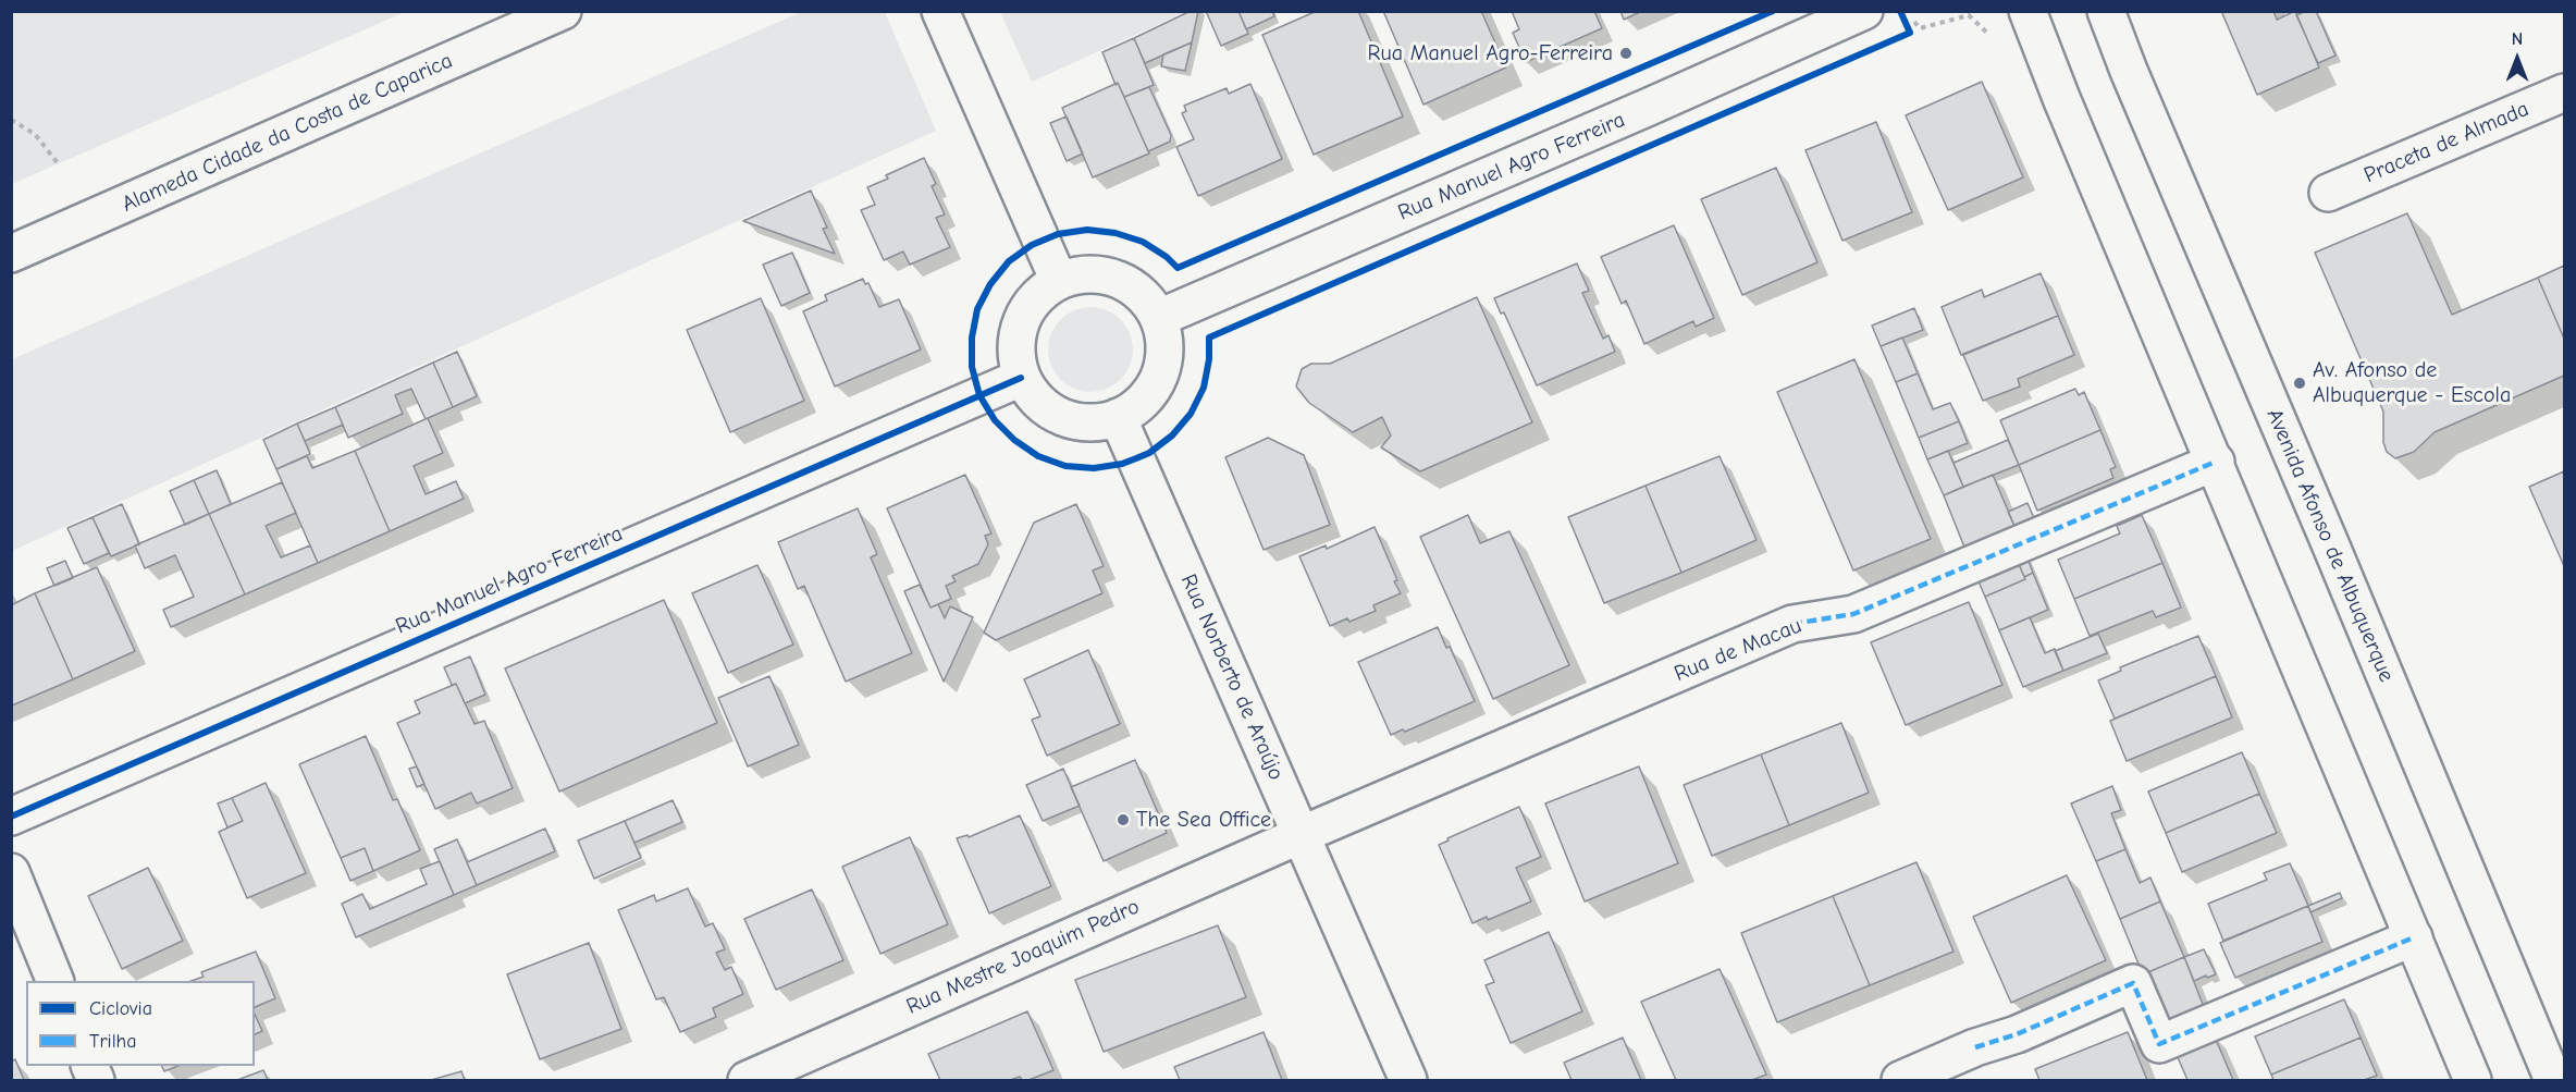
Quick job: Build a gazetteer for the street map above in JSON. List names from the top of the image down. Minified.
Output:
{"streets":{"street":["Alameda Cidade da Costa de Caparica","Praceta de Almada","Rua Manuel Agro Ferreira","Avenida Afonso de Albuquerque","Rua de Macau","Rua Norberto de Araújo","Rua Mestre Joaquim Pedro"]},"crossings":[["Rua Manuel Agro Ferreira","Rua Norberto de Araújo"],["Rua de Macau","Rua Norberto de Araújo"],["Rua de Macau","Rua Mestre Joaquim Pedro"],["Rua Norberto de Araújo","Rua Mestre Joaquim Pedro"]],"places":["Rua Manuel Agro-Ferreira","Av. Afonso de Albuquerque - Escola","The Sea Office"],"legend":["Ciclovia","Trilha"],"north":"top"}
